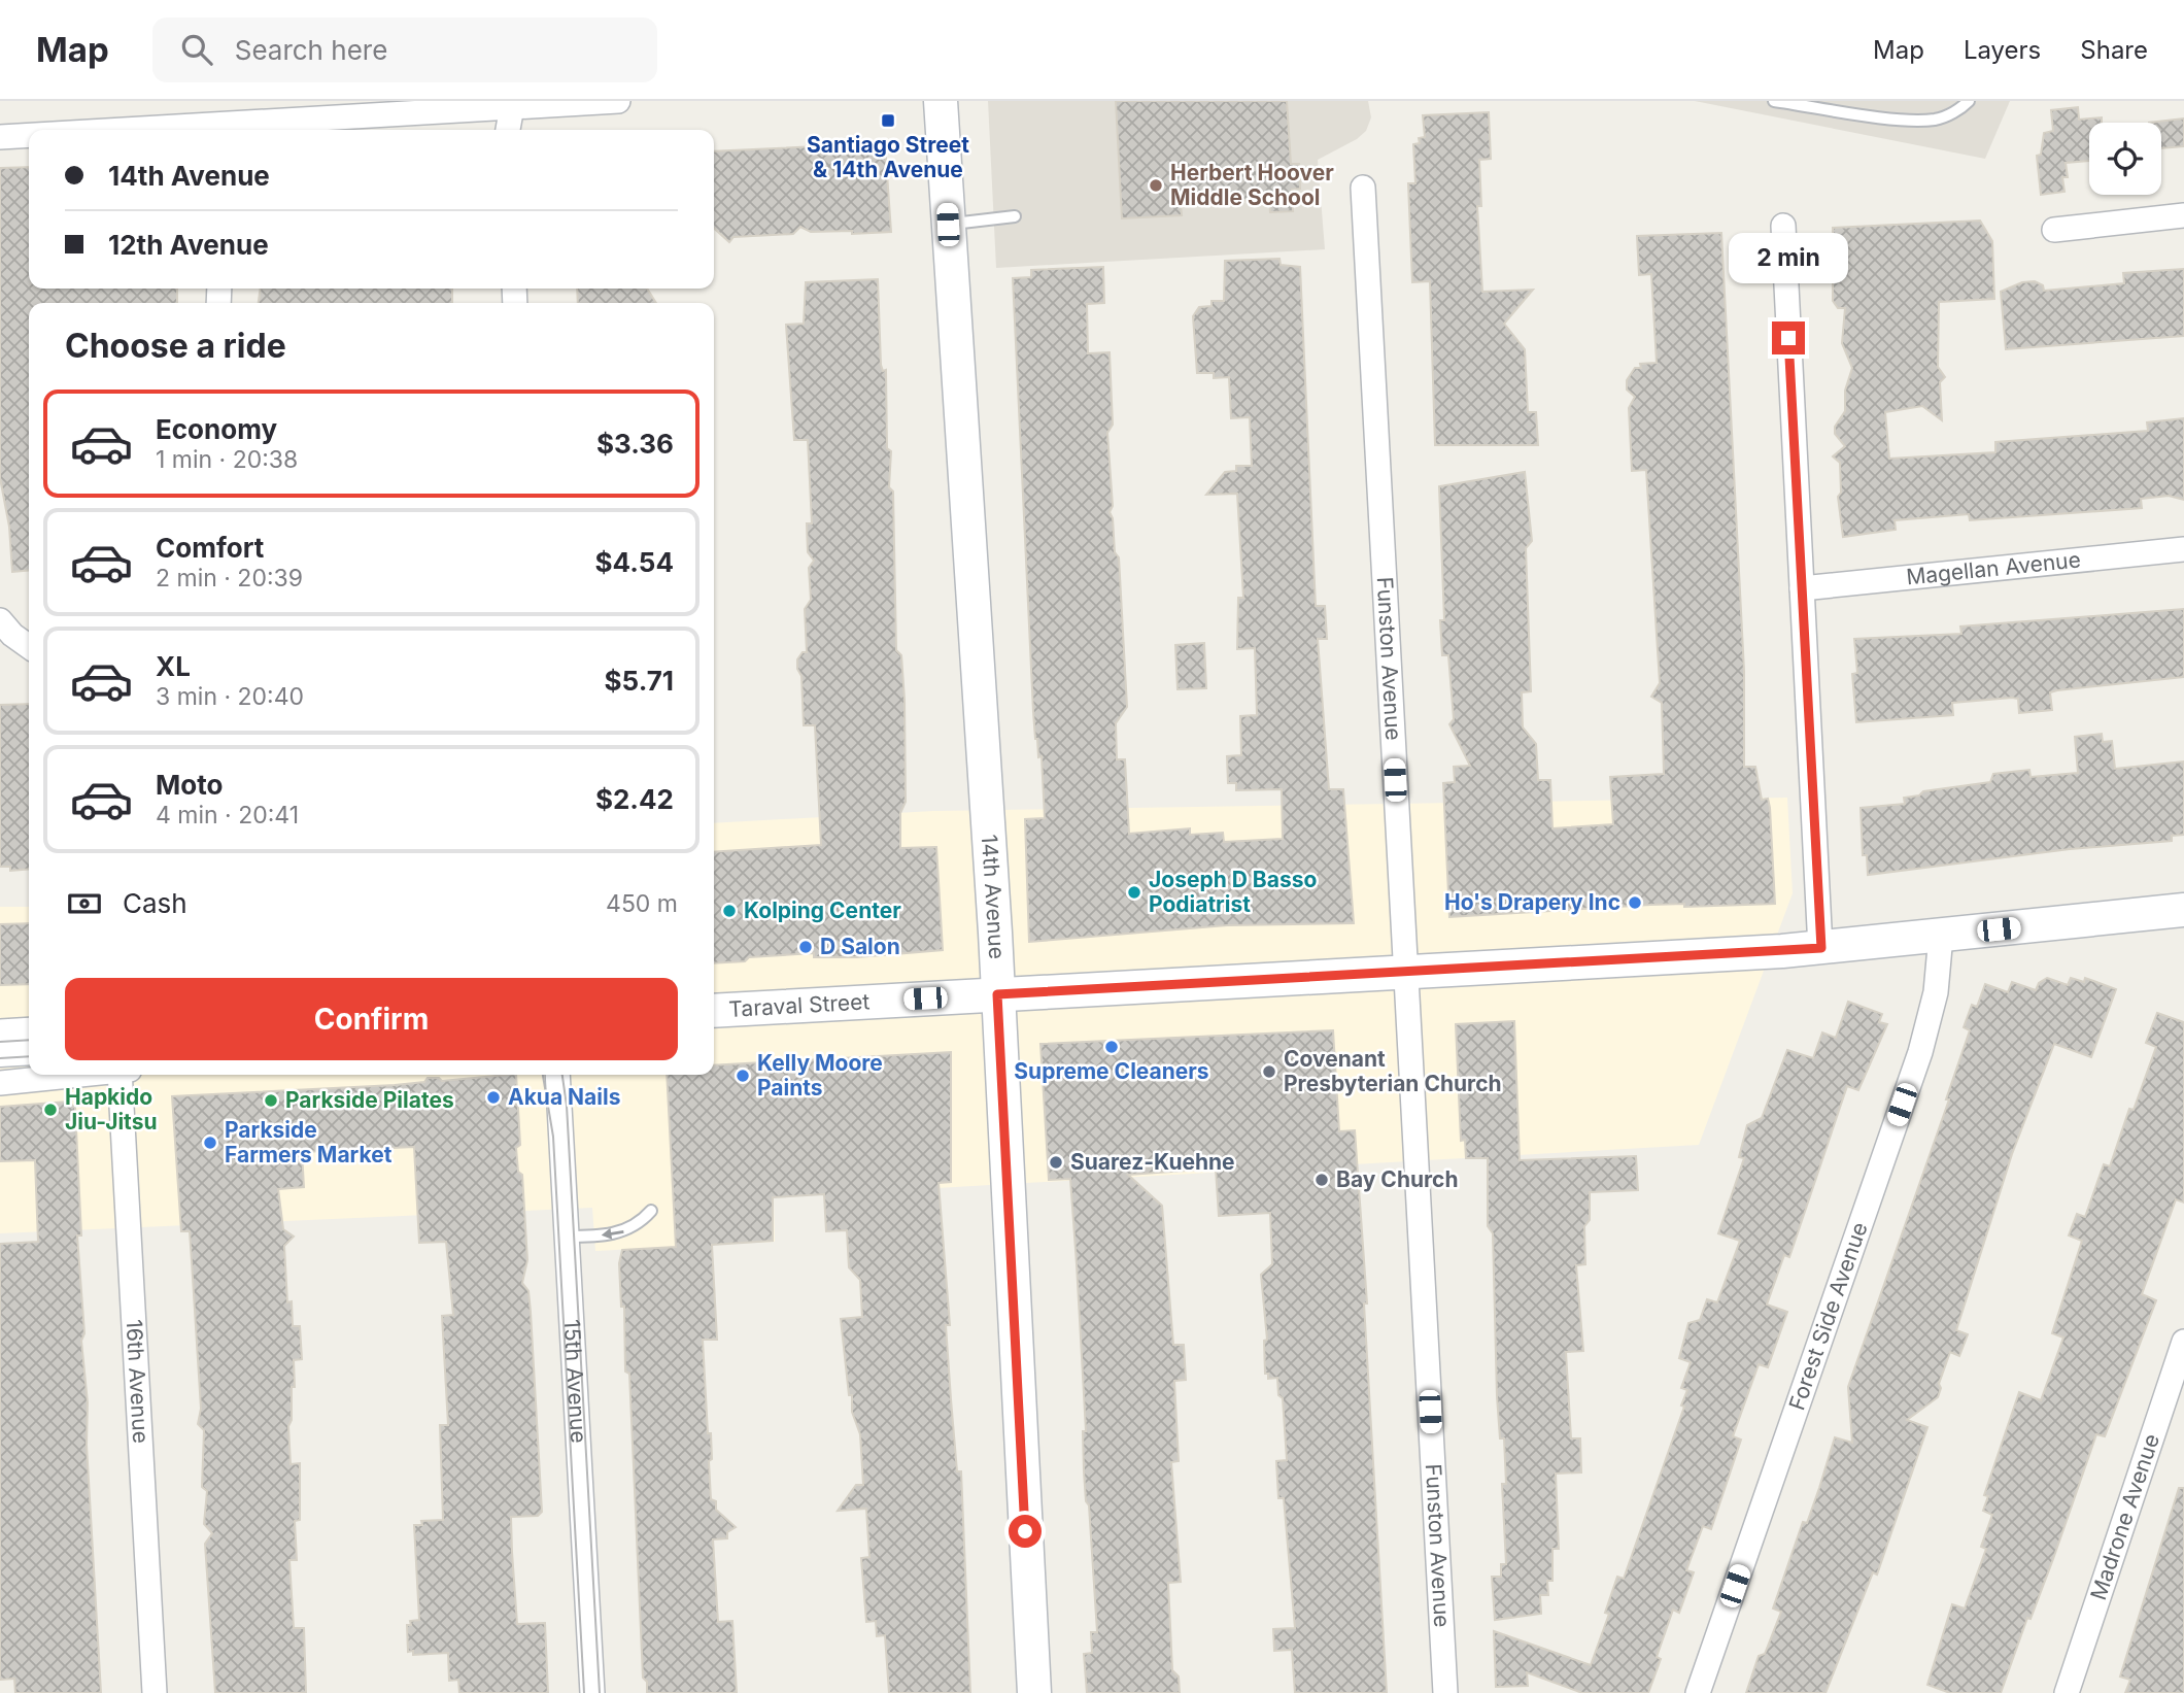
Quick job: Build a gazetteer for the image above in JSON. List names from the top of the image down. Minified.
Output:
{"streets":{"street":["Magellan Avenue","Funston Avenue","14th Avenue","Taraval Street","Forest Side Avenue","16th Avenue","15th Avenue","Madrone Avenue"]},"crossings":[["Funston Avenue","Taraval Street"],["14th Avenue","Taraval Street"],["Taraval Street","Forest Side Avenue"]],"places":{"transit":["Santiago Street & 14th Avenue"],"other":["Herbert Hoover Middle School","Joseph D Basso Podiatrist","Ho's Drapery Inc","Kolping Center","D Salon","Supreme Cleaners","Covenant Presbyterian Church","Kelly Moore Paints","Akua Nails","Parkside Pilates","Hapkido Jiu-Jitsu","Parkside Farmers Market","Suarez-Kuehne","Bay Church"]},"page":{"header":"Map","search":"Search here","nav":["Map","Layers","Share"],"banner":["14th Avenue","12th Avenue"],"bubble":"2 min","heading":"Choose a ride","list":[{"name":"Economy","note":"1 min · 20:38","value":"$3.36"},{"name":"Comfort","note":"2 min · 20:39","value":"$4.54"},{"name":"XL","note":"3 min · 20:40","value":"$5.71"},{"name":"Moto","note":"4 min · 20:41","value":"$2.42"}],"pay":["Cash","450 m"],"buttons":"Confirm"}}
